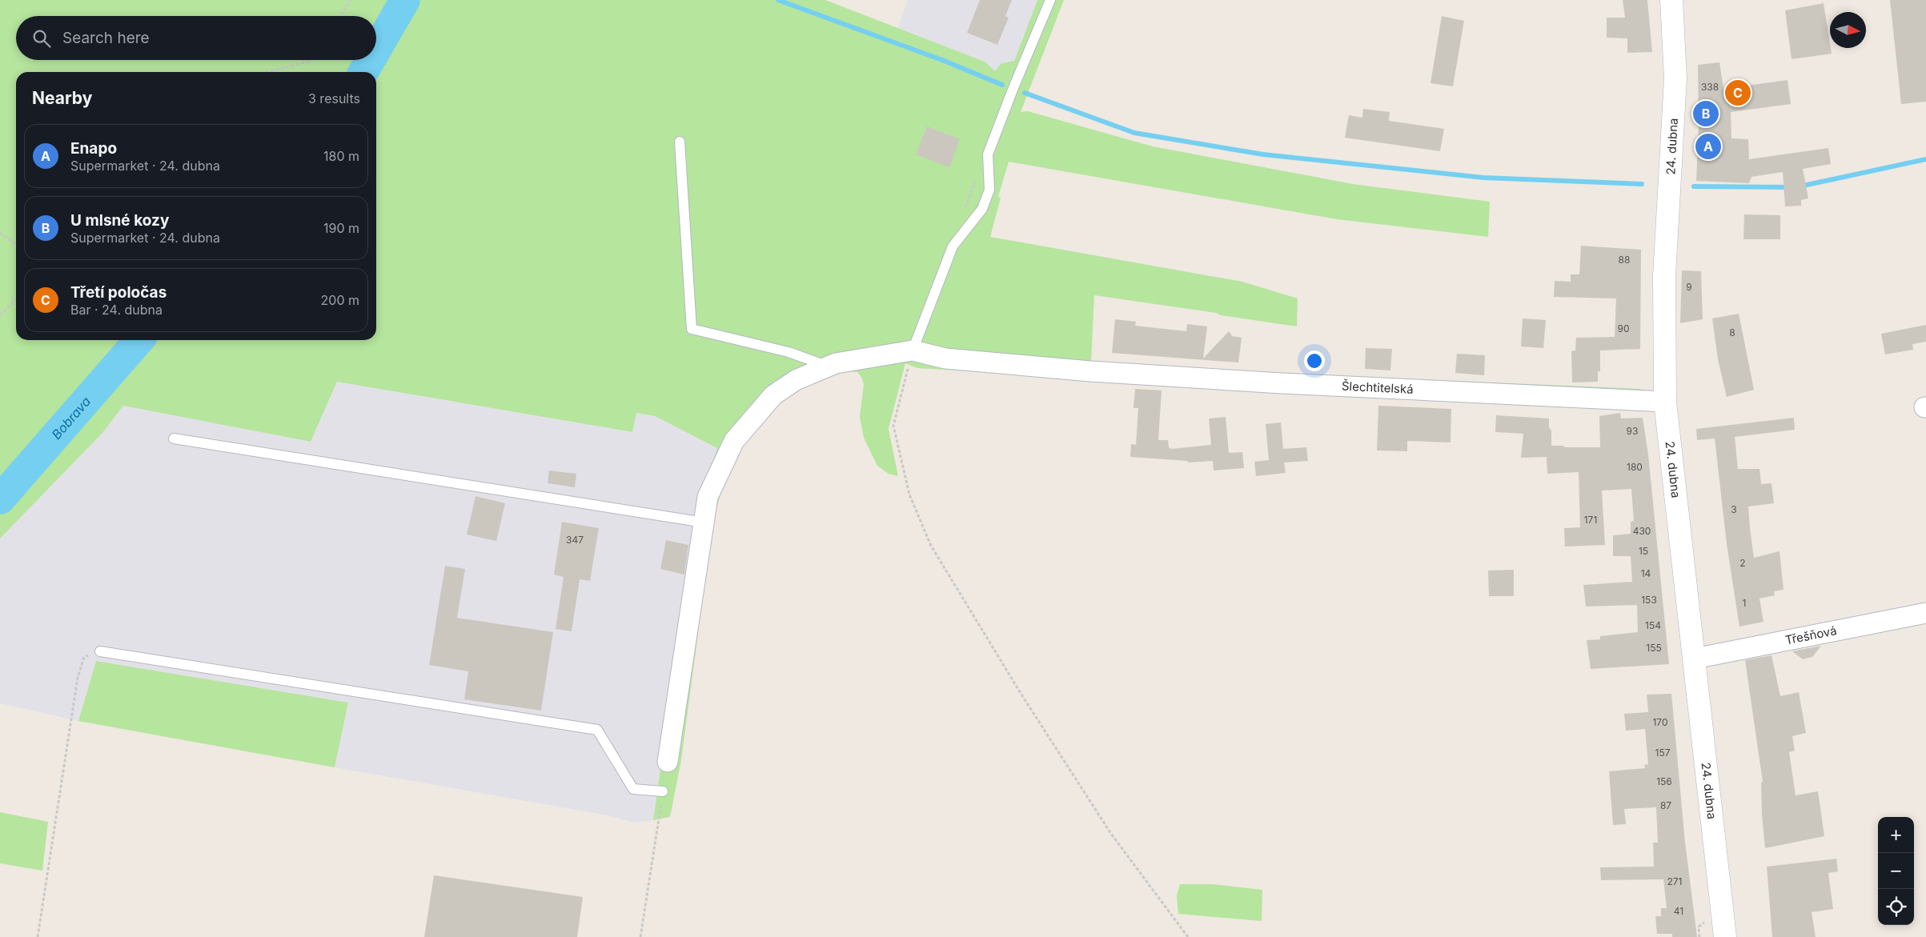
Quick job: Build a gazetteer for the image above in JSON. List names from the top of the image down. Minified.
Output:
{"streets":{"main road":["24. dubna"],"street":["Šlechtitelská","Třešňová"]},"crossings":[["24. dubna","Šlechtitelská"],["24. dubna","Třešňová"]],"water":["Bobrava"],"house_numbers":["338","88","9","90","8","93","180","3","171","430","347","15","2","14","153","1","154","155","170","157","156","87","271","41"],"north":"right","page":{"search":"Search here","heading":["Nearby","3 results"],"pins":["C","B","A"],"list":[{"mark":"A","name":"Enapo","note":"Supermarket · 24. dubna","value":"180 m"},{"mark":"B","name":"U mlsné kozy","note":"Supermarket · 24. dubna","value":"190 m"},{"mark":"C","name":"Třetí poločas","note":"Bar · 24. dubna","value":"200 m"}],"map_buttons":["+","−"]}}
